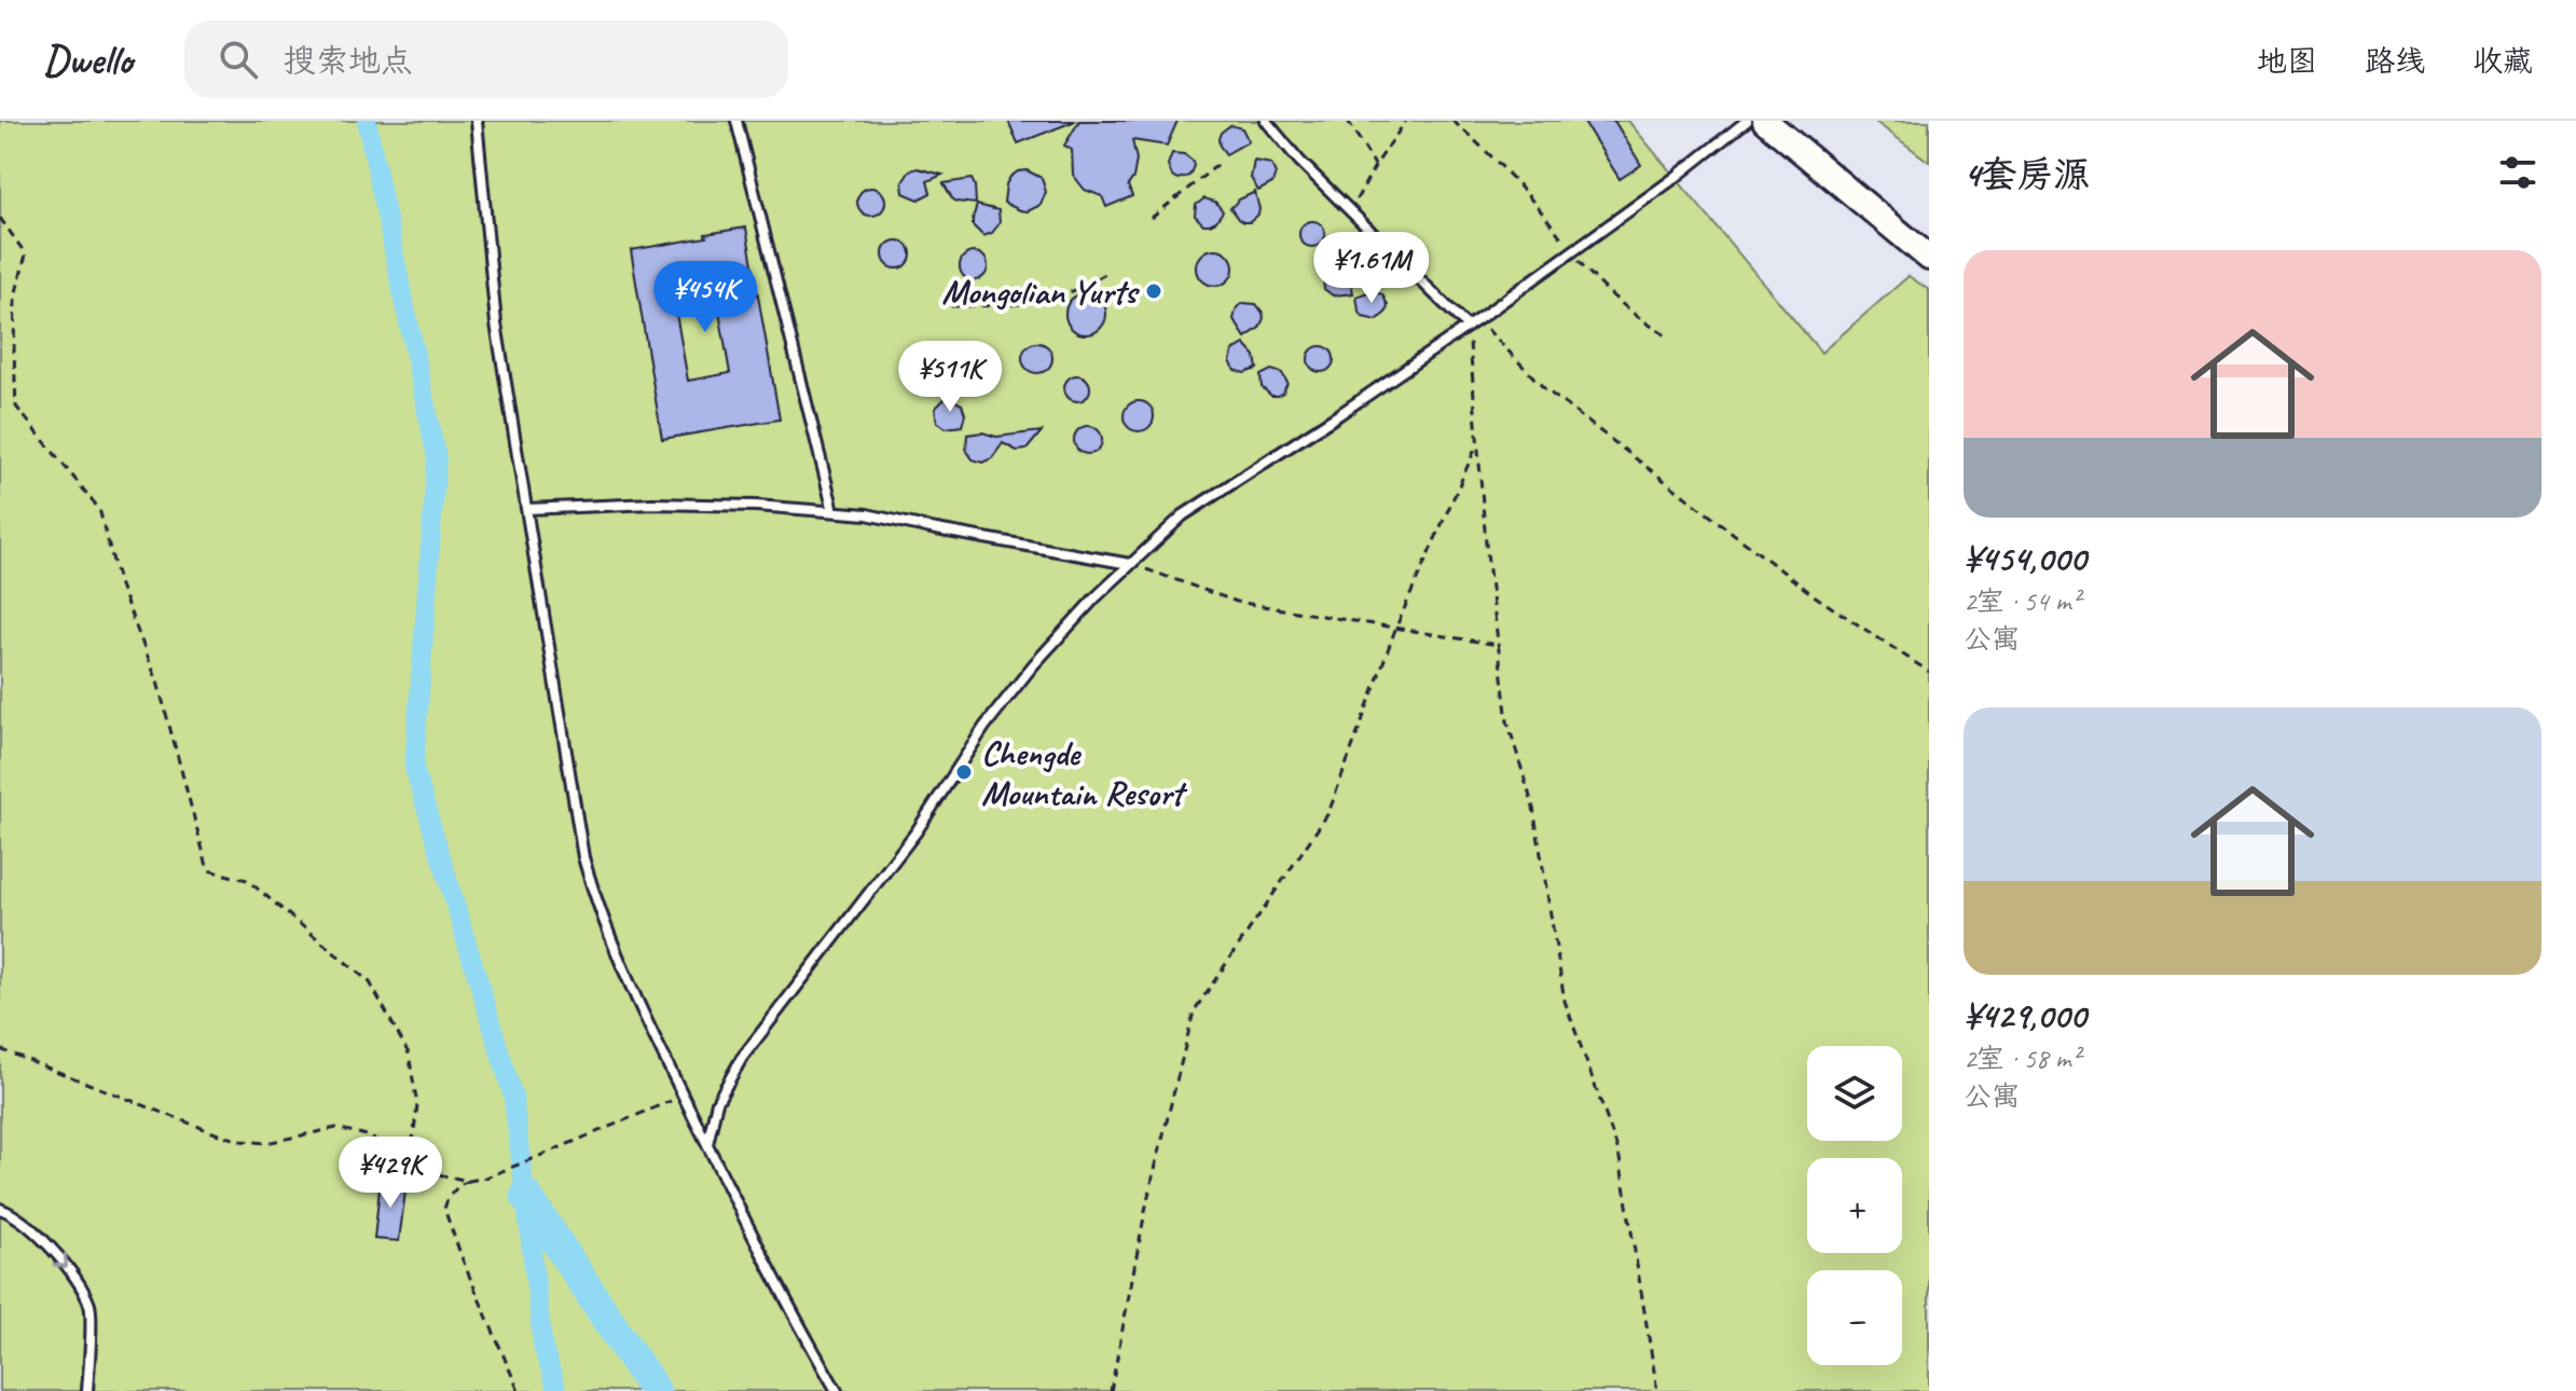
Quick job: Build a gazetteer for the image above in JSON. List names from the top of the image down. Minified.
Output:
{"places":["Mongolian Yurts","Chengde Mountain Resort"],"page":{"header":"Dwello","search":"搜索地点","nav":["地图","路线","收藏"],"heading":"4套房源","list":[{"name":"¥454,000","note":"2室 · 54 m² · 公寓"},{"name":"¥429,000","note":"2室 · 58 m² · 公寓"}],"price":["¥1.61M","¥454K","¥511K","¥429K"],"map_buttons":["+","−"]}}
